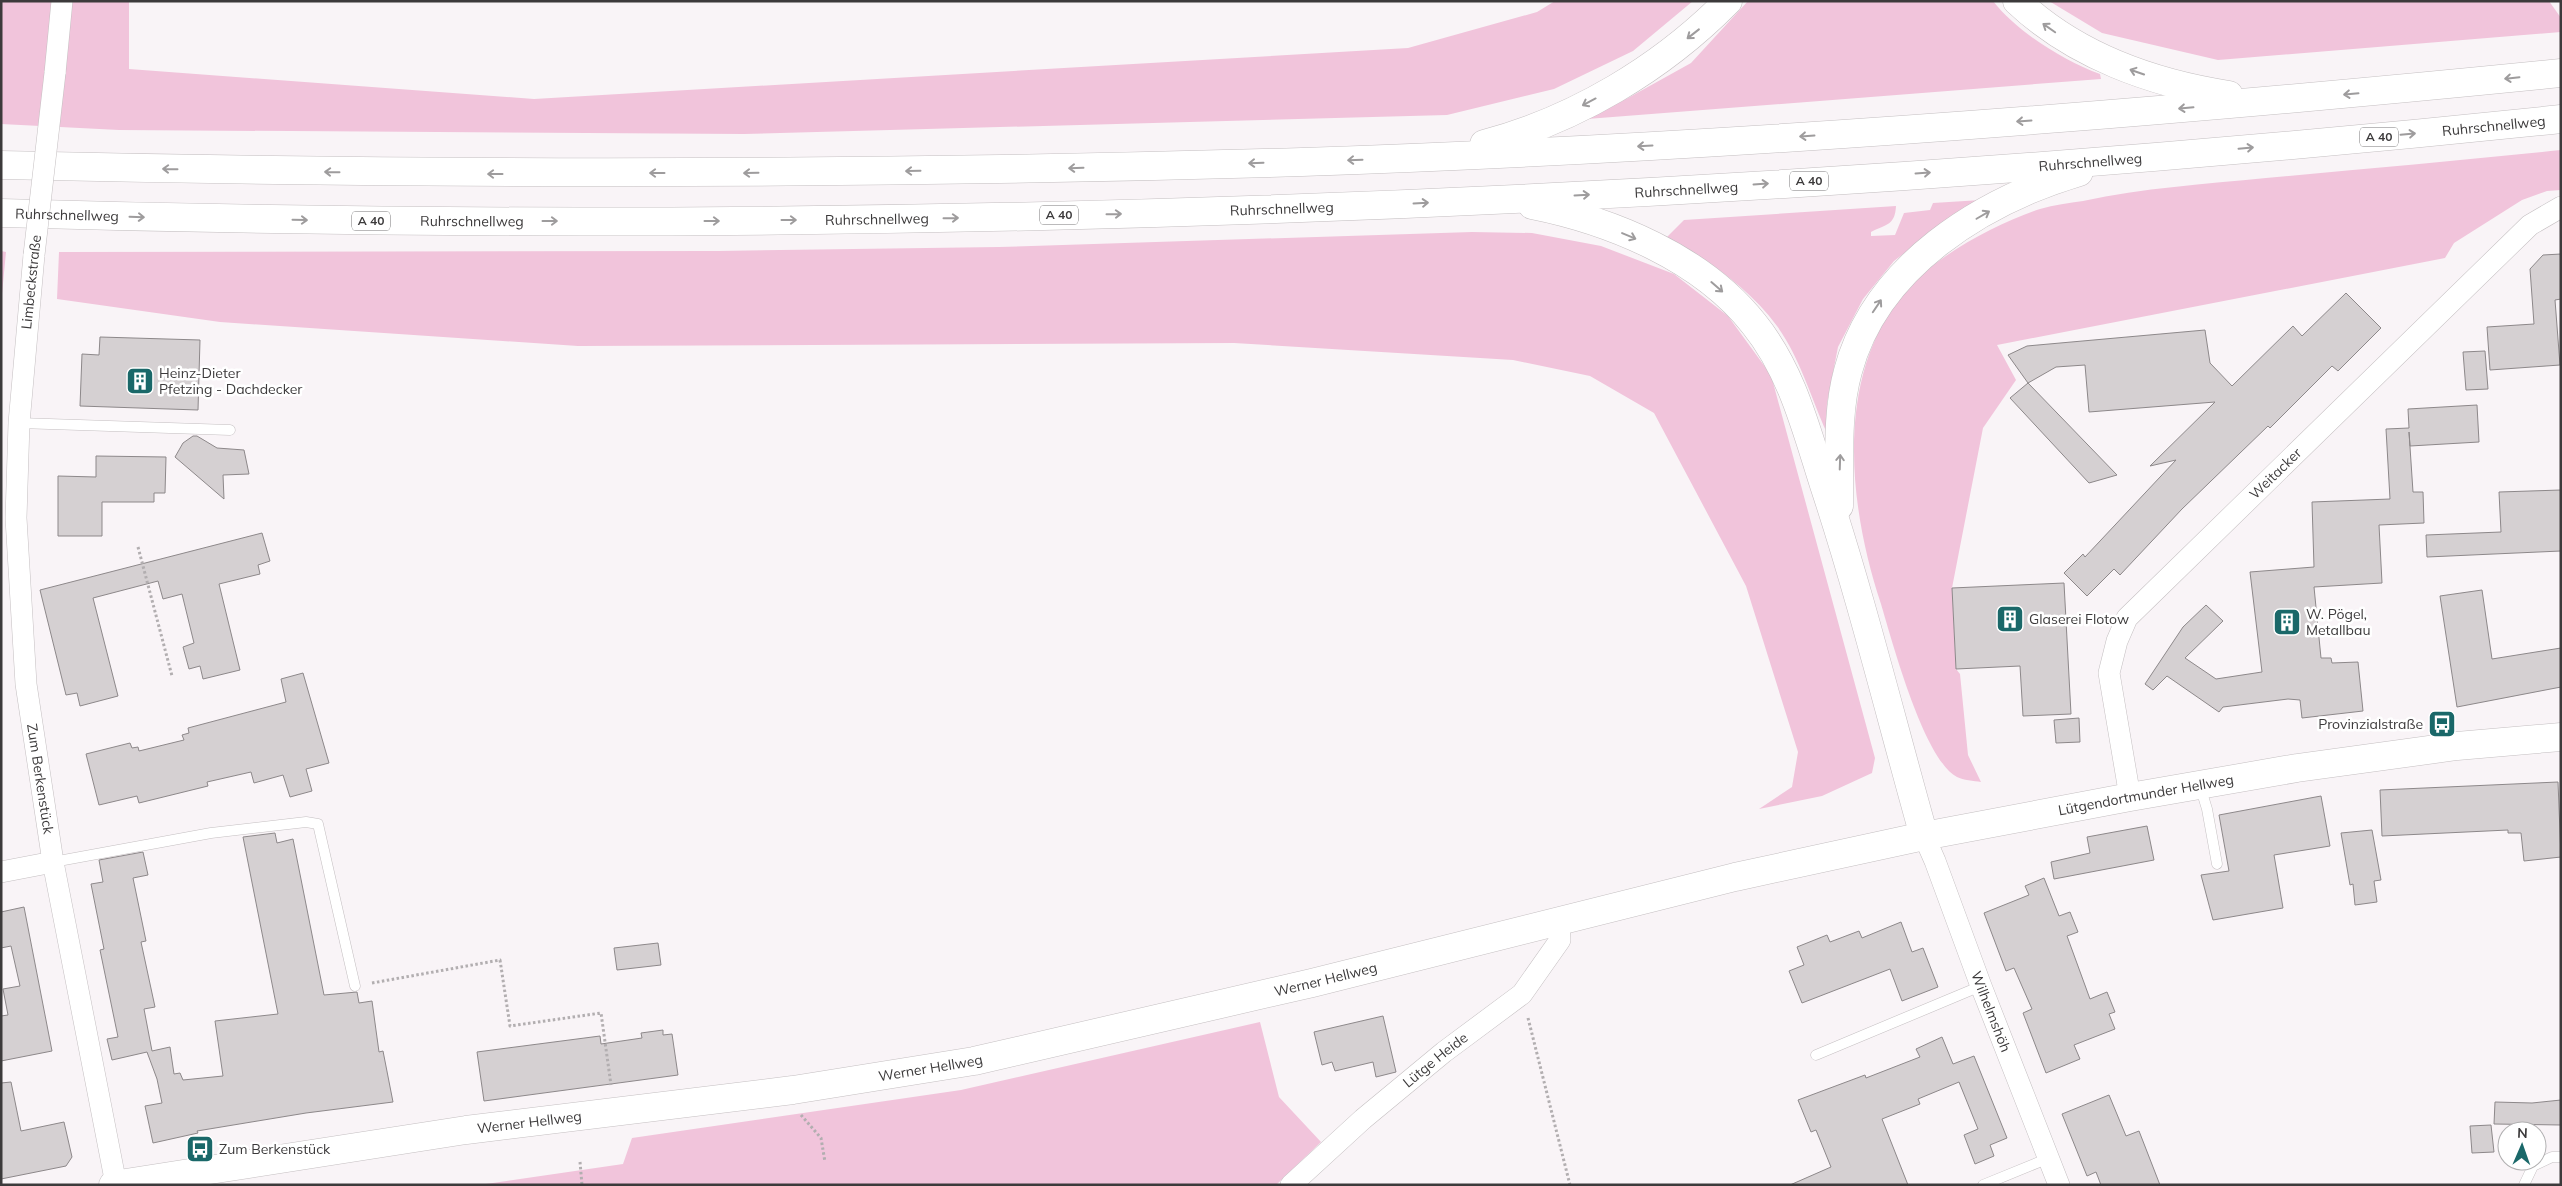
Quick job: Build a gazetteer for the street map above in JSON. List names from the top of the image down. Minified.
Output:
{"streets":{"main road":["Ruhrschnellweg","A 40","Lütgendortmunder Hellweg","Werner Hellweg"],"street":["Limbeckstraße","Weitacker","Zum Berkenstück","Wilhelmshöh","Lütge Heide"]},"crossings":[["Limbeckstraße","Zum Berkenstück"],["Weitacker","Lütgendortmunder Hellweg"],["Zum Berkenstück","Werner Hellweg"],["Lütgendortmunder Hellweg","Werner Hellweg"],["Lütgendortmunder Hellweg","Wilhelmshöh"],["Werner Hellweg","Lütge Heide"]],"places":{"building":["Heinz-Dieter Pfetzing - Dachdecker","Glaserei Flotow","W. Pögel, Metallbau"],"bus stop":["Provinzialstraße","Zum Berkenstück"]},"north":"top"}
